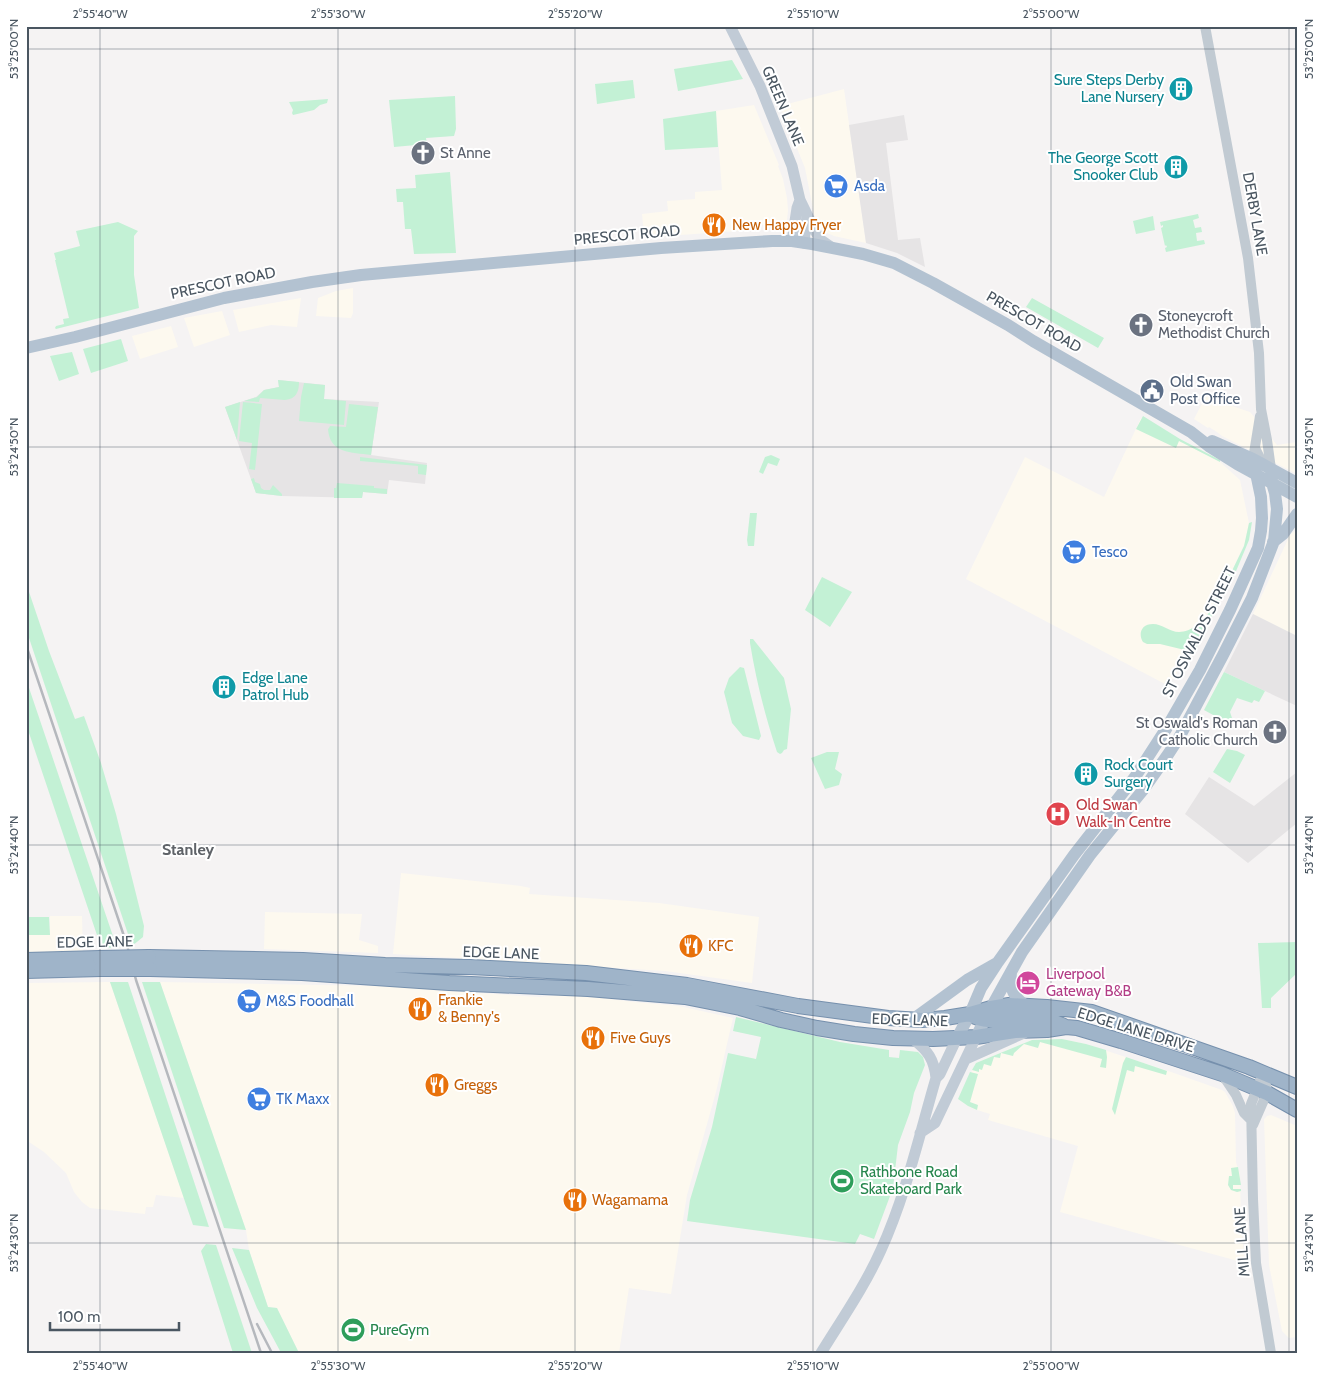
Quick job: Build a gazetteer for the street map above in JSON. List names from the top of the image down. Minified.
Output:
{"streets":{"highway":["EDGE LANE","EDGE LANE DRIVE"],"main road":["GREEN LANE","PRESCOT ROAD","ST OSWALDS STREET"],"street":["DERBY LANE","MILL LANE"]},"crossings":[["GREEN LANE","PRESCOT ROAD"],["DERBY LANE","PRESCOT ROAD"],["DERBY LANE","ST OSWALDS STREET"],["PRESCOT ROAD","ST OSWALDS STREET"],["ST OSWALDS STREET","EDGE LANE"],["ST OSWALDS STREET","EDGE LANE DRIVE"],["EDGE LANE","EDGE LANE DRIVE"],["EDGE LANE DRIVE","MILL LANE"]],"districts":["Stanley"],"places":{"building":["Sure Steps Derby Lane Nursery","The George Scott Snooker Club","Edge Lane Patrol Hub","Rock Court Surgery"],"church":["St Anne","Stoneycroft Methodist Church","St Oswald's Roman Catholic Church"],"supermarket":["Asda","Tesco","M&S Foodhall","TK Maxx"],"restaurant":["New Happy Fryer","KFC","Frankie & Benny's","Five Guys","Greggs","Wagamama"],"public building":["Old Swan Post Office"],"hospital":["Old Swan Walk-In Centre"],"hotel":["Liverpool Gateway B&B"],"sports":["Rathbone Road Skateboard Park","PureGym"]},"scale_bar":"100 m","coordinates":["2°55'40\"W","2°55'30\"W","2°55'20\"W","2°55'10\"W","2°55'00\"W","53°25'00\"N","53°24'50\"N","53°24'40\"N","53°24'30\"N"]}
